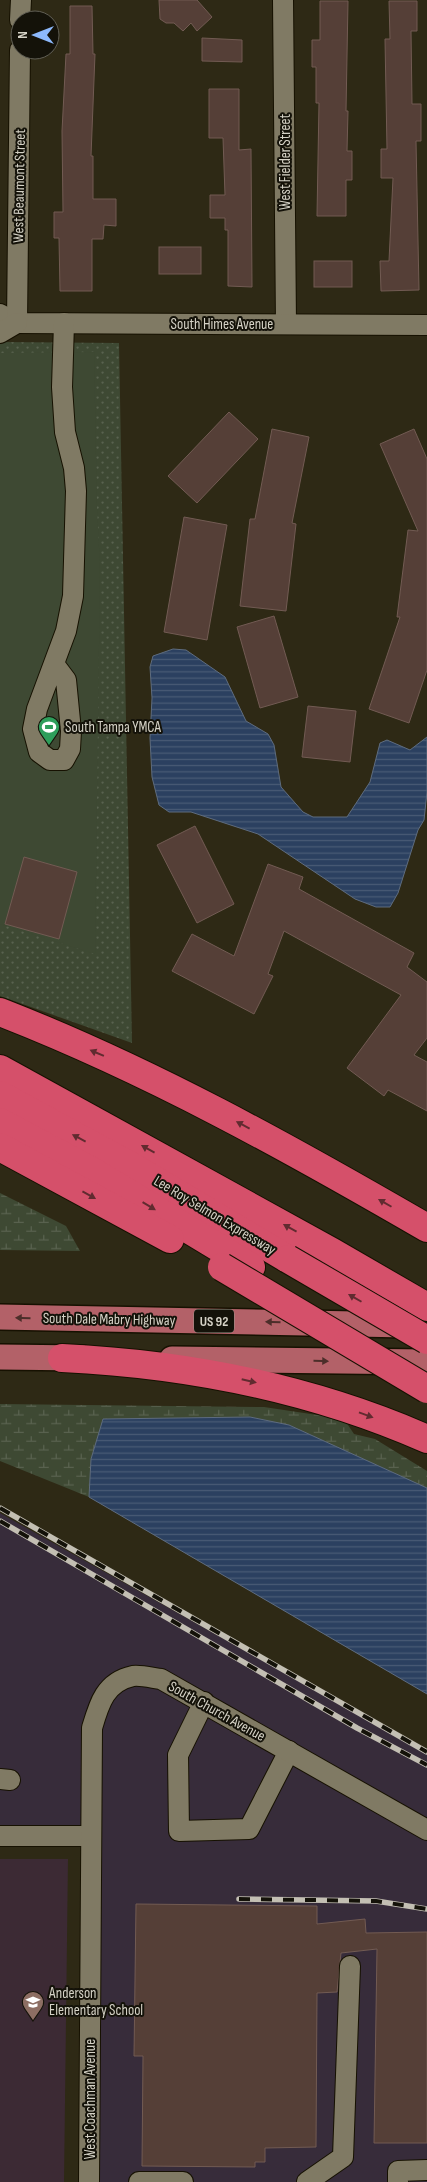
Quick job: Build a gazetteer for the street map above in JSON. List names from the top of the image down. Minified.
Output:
{"streets":{"highway":["Lee Roy Selmon Expressway"],"main road":["South Dale Mabry Highway","US 92"],"street":["West Fielder Street","West Beaumont Street","South Himes Avenue","South Church Avenue","West Coachman Avenue"]},"crossings":[["West Fielder Street","South Himes Avenue"],["West Beaumont Street","South Himes Avenue"],["South Church Avenue","West Coachman Avenue"]],"places":{"sports":["South Tampa YMCA"],"school or university":["Anderson Elementary School"]},"north":"left"}
